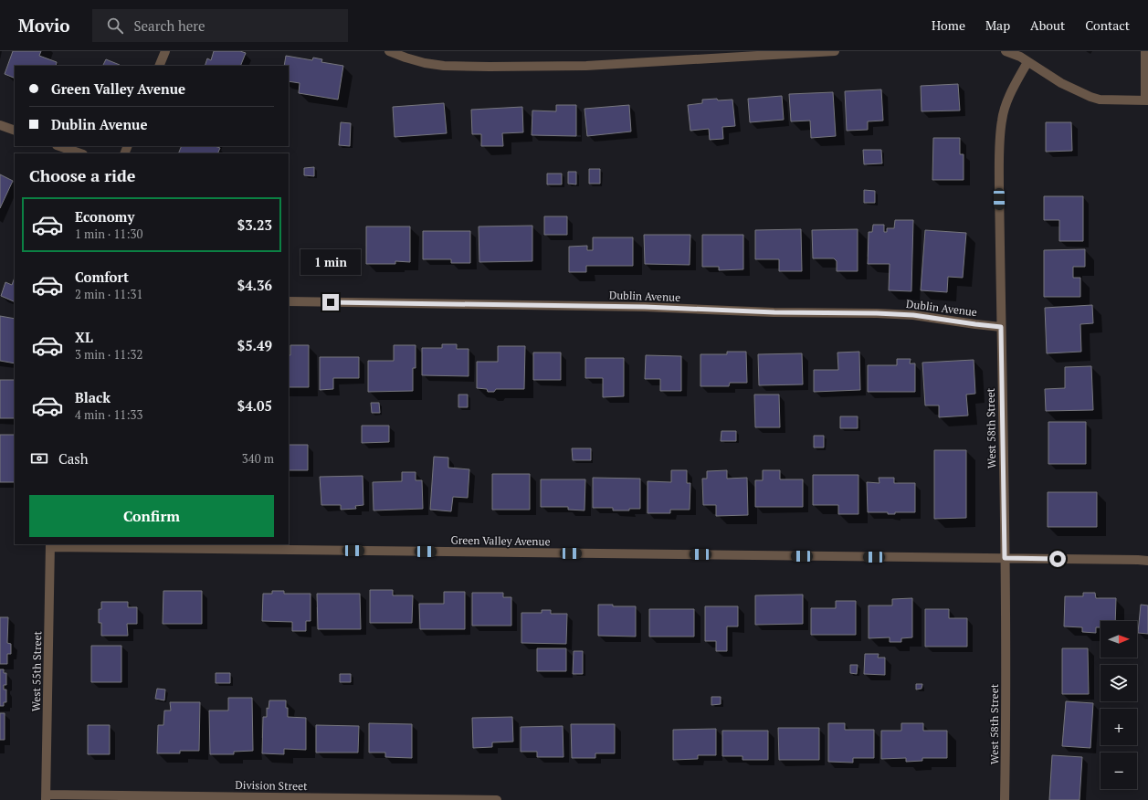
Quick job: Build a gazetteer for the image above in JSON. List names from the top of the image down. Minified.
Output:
{"streets":{"street":["Dublin Avenue","West 58th Street","Green Valley Avenue","West 55th Street","Division Street"]},"crossings":[["Dublin Avenue","West 58th Street"],["West 58th Street","Green Valley Avenue"],["Green Valley Avenue","West 55th Street"],["West 55th Street","Division Street"]],"north":"right","page":{"header":"Movio","search":"Search here","nav":["Home","Map","About","Contact"],"banner":["Green Valley Avenue","Dublin Avenue"],"heading":"Choose a ride","list":[{"name":"Economy","note":"1 min · 11:30","value":"$3.23"},{"name":"Comfort","note":"2 min · 11:31","value":"$4.36"},{"name":"XL","note":"3 min · 11:32","value":"$5.49"},{"name":"Black","note":"4 min · 11:33","value":"$4.05"}],"bubble":"1 min","pay":["Cash","340 m"],"buttons":"Confirm","map_buttons":["+","−"]}}
